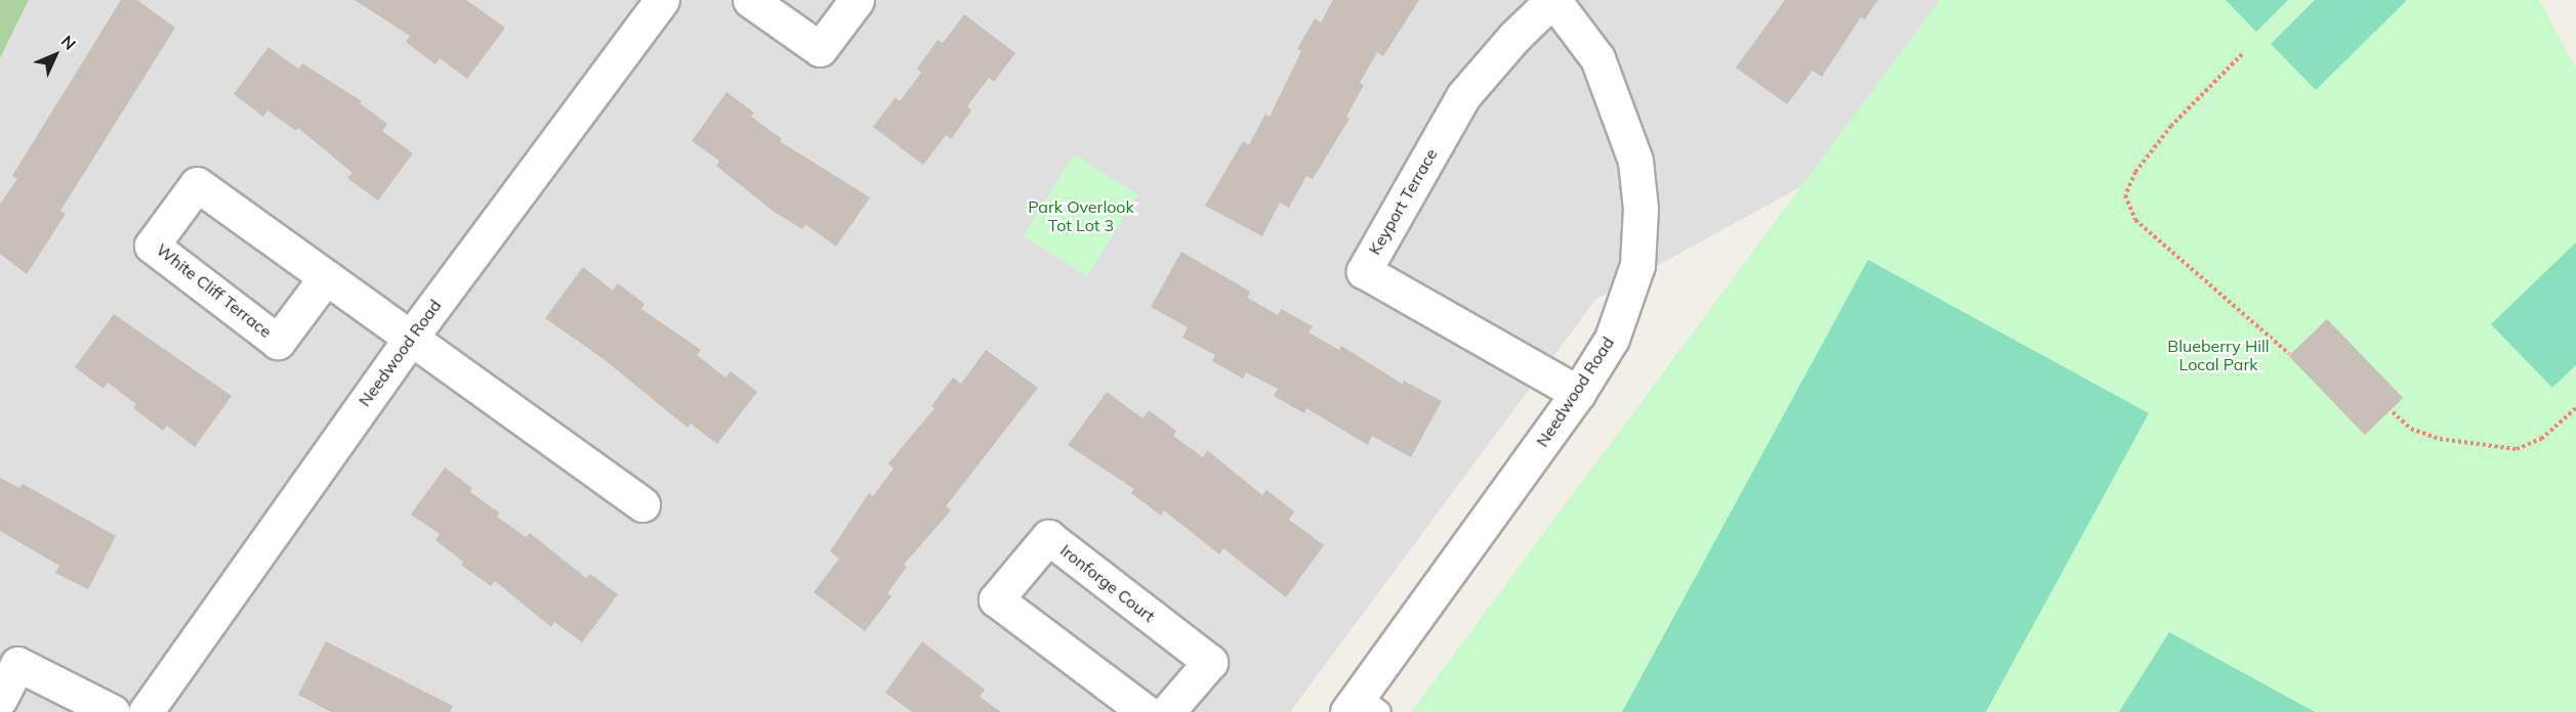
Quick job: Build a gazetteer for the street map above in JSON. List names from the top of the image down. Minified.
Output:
{"streets":{"street":["Keyport Terrace","White Cliff Terrace","Needwood Road","Ironforge Court"]},"crossings":[["Keyport Terrace","Needwood Road"],["White Cliff Terrace","Needwood Road"]],"parks":["Park Overlook Tot Lot 3","Blueberry Hill Local Park"],"north":"top right"}
